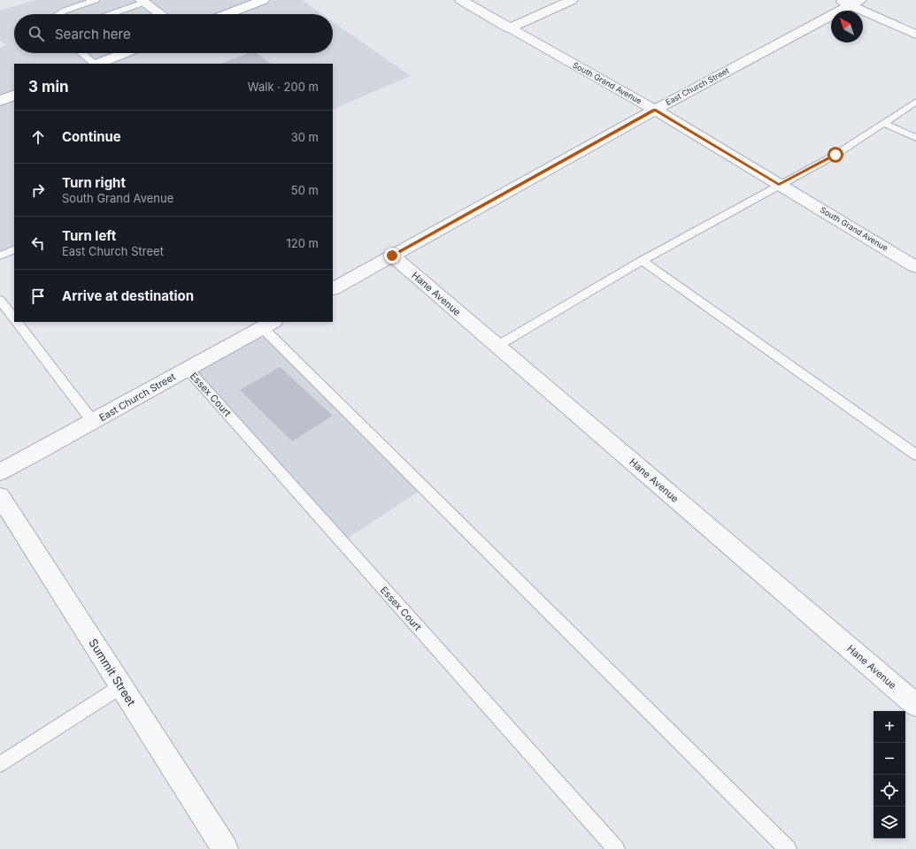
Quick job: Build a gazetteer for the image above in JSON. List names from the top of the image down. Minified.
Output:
{"streets":{"street":["South Grand Avenue","East Church Street","Hane Avenue","Summit Street"],"lane":["Essex Court"]},"crossings":[["South Grand Avenue","East Church Street"],["East Church Street","Hane Avenue"],["East Church Street","Essex Court"]],"north":"top left","page":{"search":"Search here","heading":["3 min","Walk · 200 m"],"list":[["Continue","30 m"],["Turn right","South Grand Avenue","50 m"],["Turn left","East Church Street","120 m"],"Arrive at destination"],"map_buttons":["+","−"]}}
